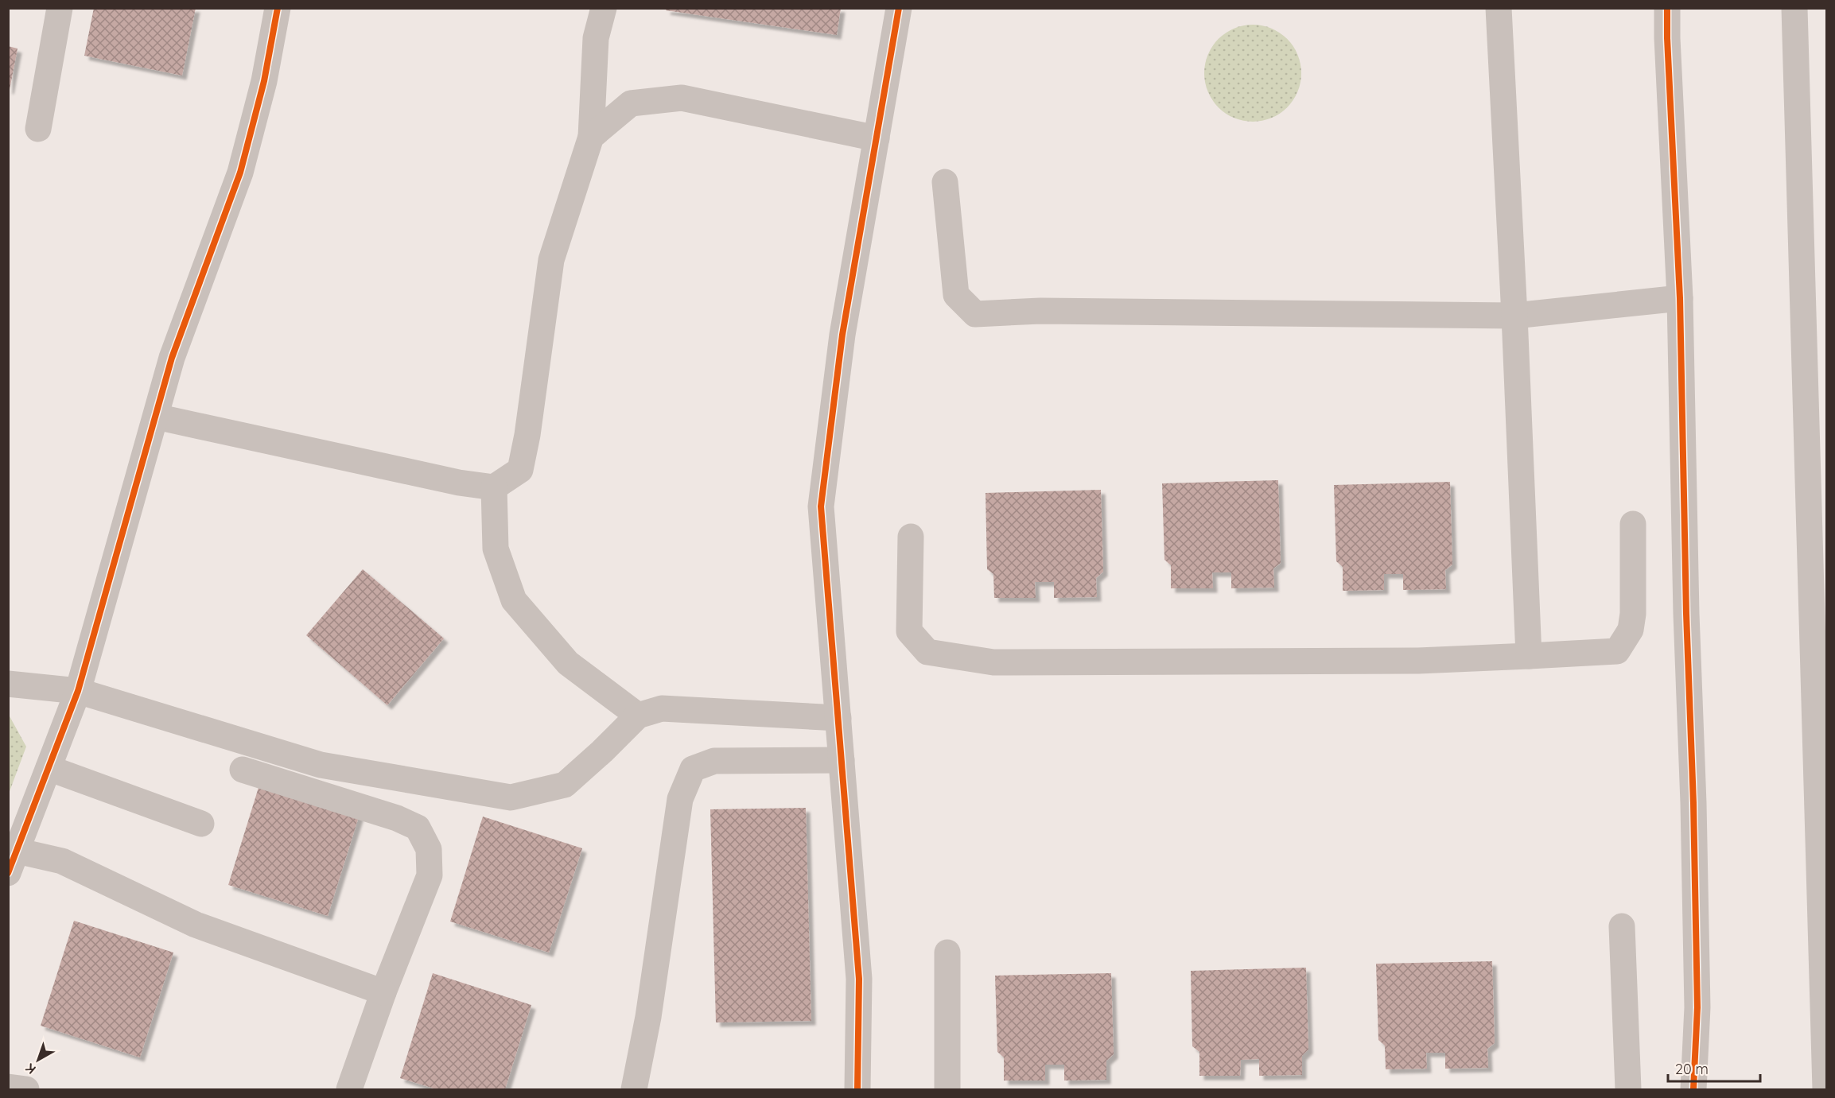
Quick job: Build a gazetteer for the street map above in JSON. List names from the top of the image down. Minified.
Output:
{"scale_bar":"20 m","north":"bottom left"}
